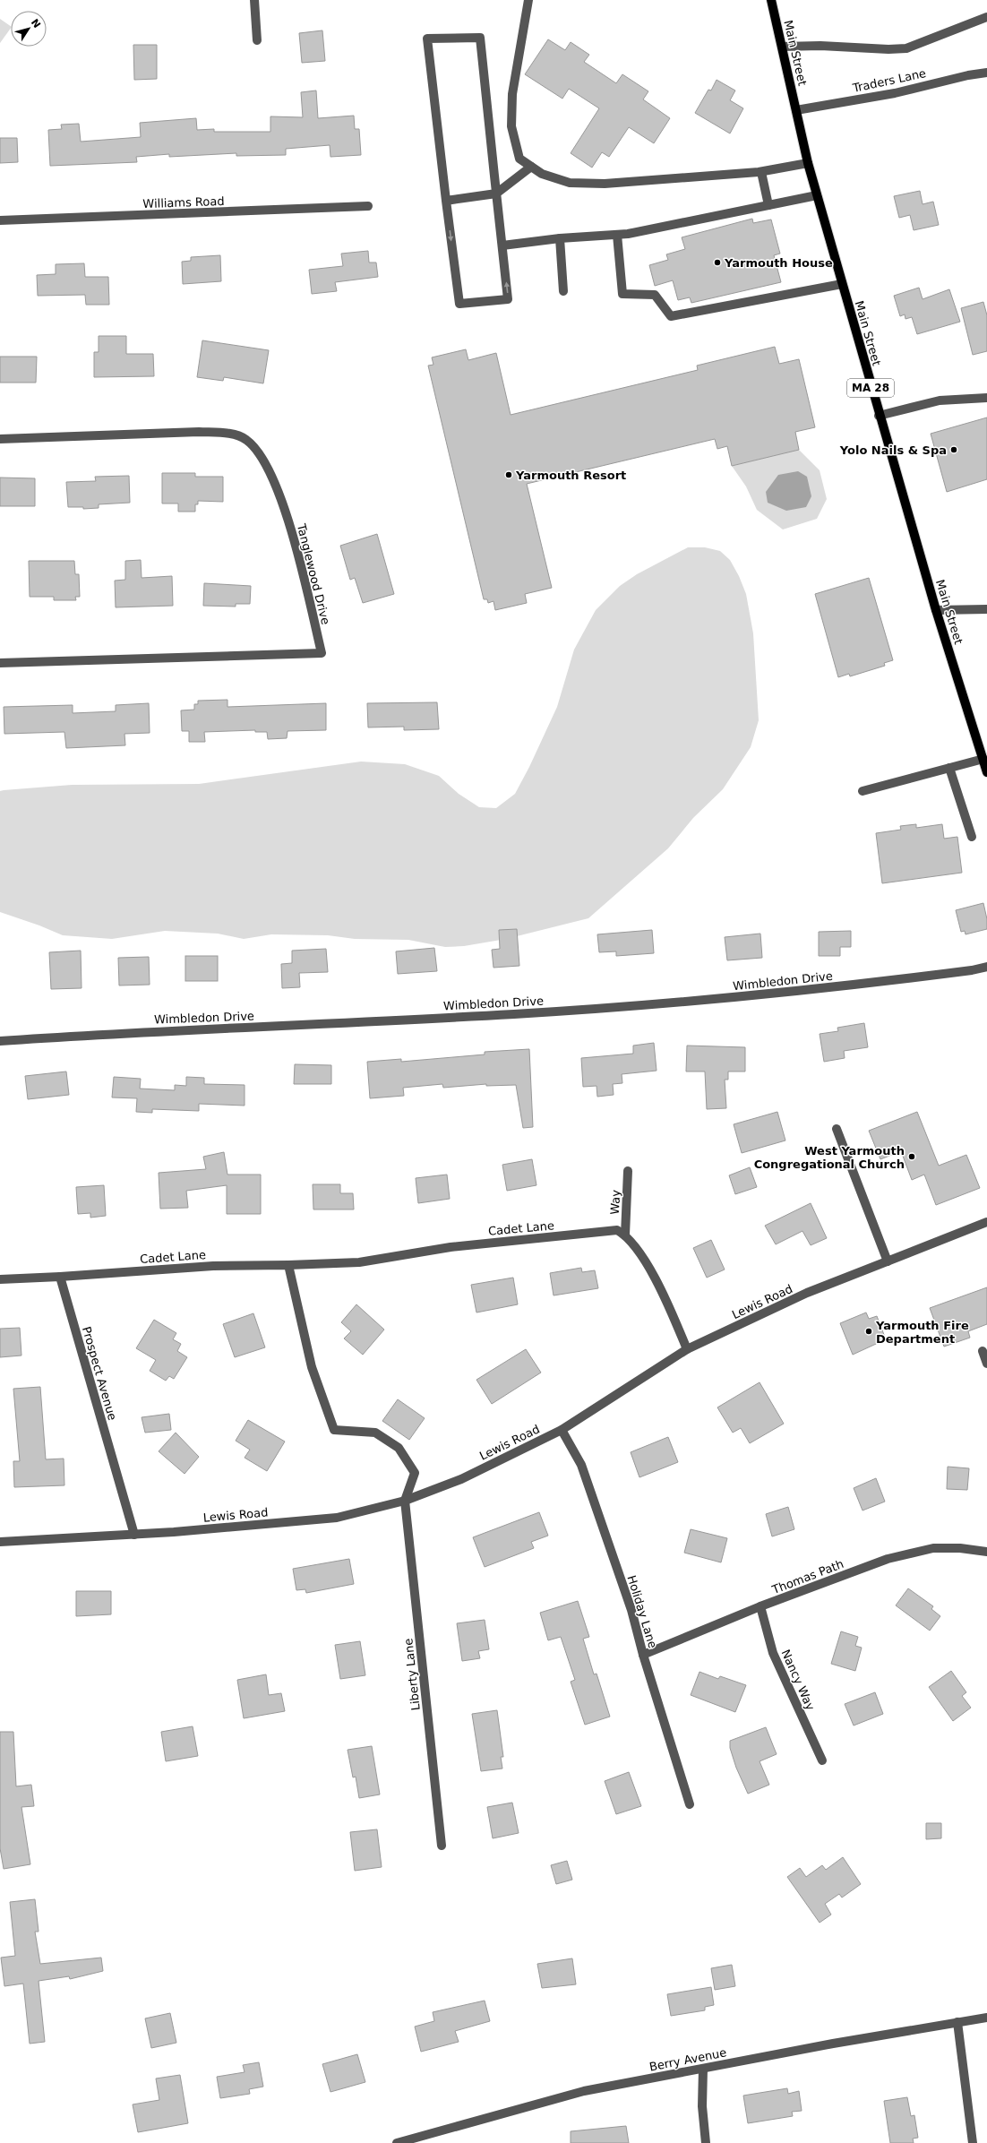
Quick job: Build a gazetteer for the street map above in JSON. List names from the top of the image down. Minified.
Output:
{"streets":{"main road":["Main Street","MA 28"],"street":["Traders Lane","Williams Road","Tanglewood Drive","Wimbledon Drive","Way","Cadet Lane","Lewis Road","Prospect Avenue","Thomas Path","Holiday Lane","Liberty Lane","Nancy Way","Berry Avenue"]},"crossings":[["Main Street","Traders Lane"],["Way","Cadet Lane"],["Cadet Lane","Prospect Avenue"],["Lewis Road","Prospect Avenue"],["Lewis Road","Holiday Lane"],["Lewis Road","Liberty Lane"],["Thomas Path","Holiday Lane"],["Thomas Path","Nancy Way"]],"places":["Yarmouth House","Yolo Nails & Spa","Yarmouth Resort","West Yarmouth Congregational Church","Yarmouth Fire Department"],"north":"top right"}
